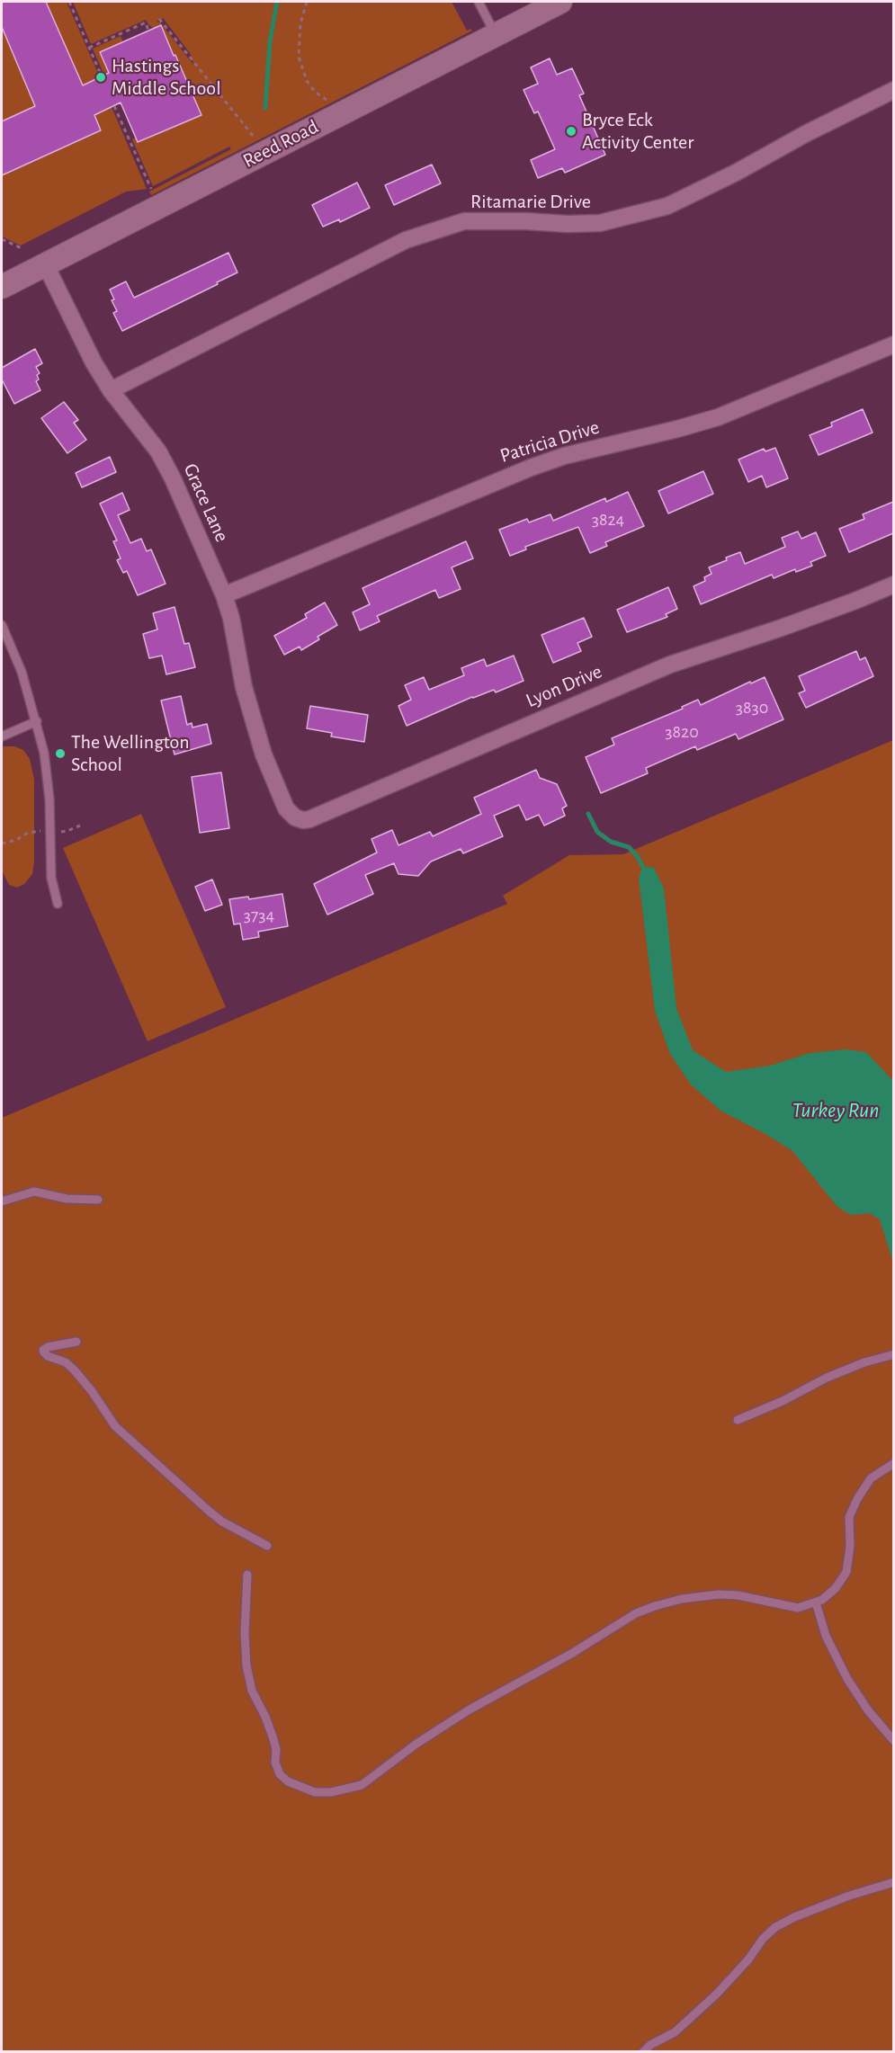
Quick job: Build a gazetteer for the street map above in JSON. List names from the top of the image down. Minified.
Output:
{"streets":{"main road":["Reed Road"],"street":["Ritamarie Drive","Patricia Drive","Grace Lane","Lyon Drive"]},"crossings":[["Reed Road","Grace Lane"],["Ritamarie Drive","Grace Lane"],["Patricia Drive","Grace Lane"],["Grace Lane","Lyon Drive"]],"water":["Turkey Run"],"places":["Hastings Middle School","Bryce Eck Activity Center","The Wellington School"],"house_numbers":["3824","3830","3820","3734"]}
